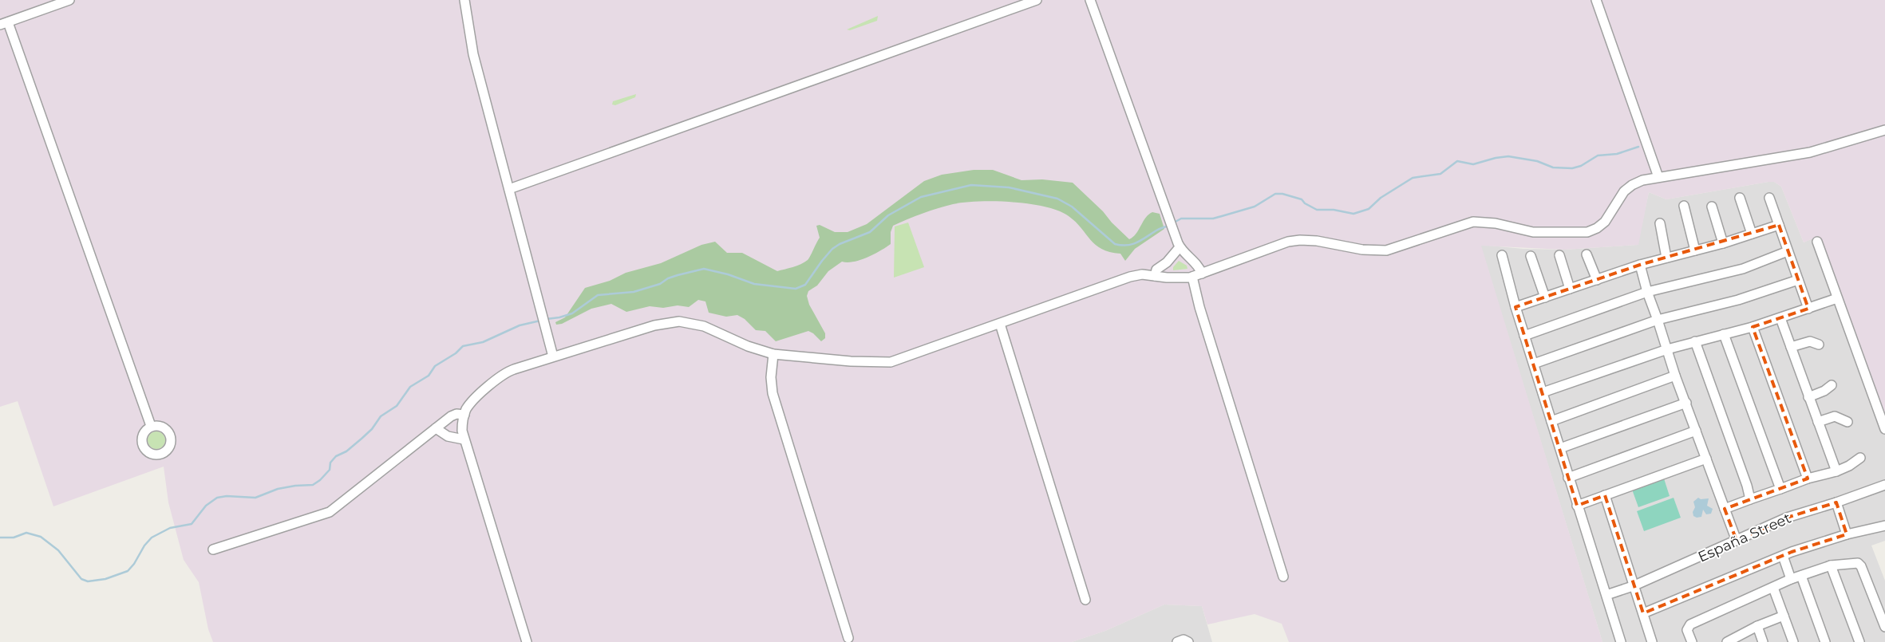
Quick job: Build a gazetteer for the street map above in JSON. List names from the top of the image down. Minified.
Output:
{"streets":{"street":["España Street"]}}
